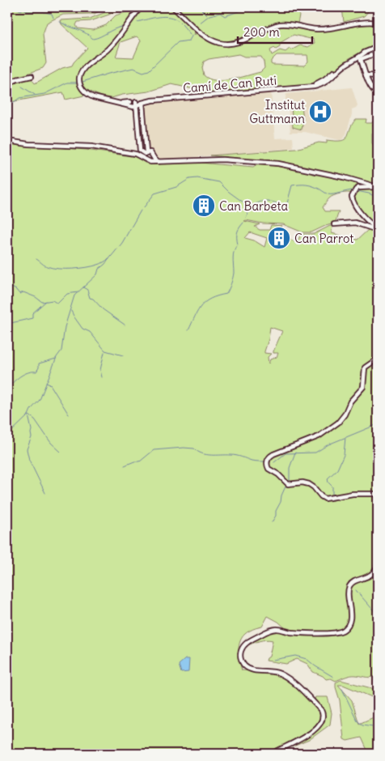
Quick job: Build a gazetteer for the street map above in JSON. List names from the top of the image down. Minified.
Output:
{"streets":{"street":["Camí de Can Ruti"]},"places":{"hospital":["Institut Guttmann"],"building":["Can Barbeta","Can Parrot"]},"scale_bar":"200 m"}
